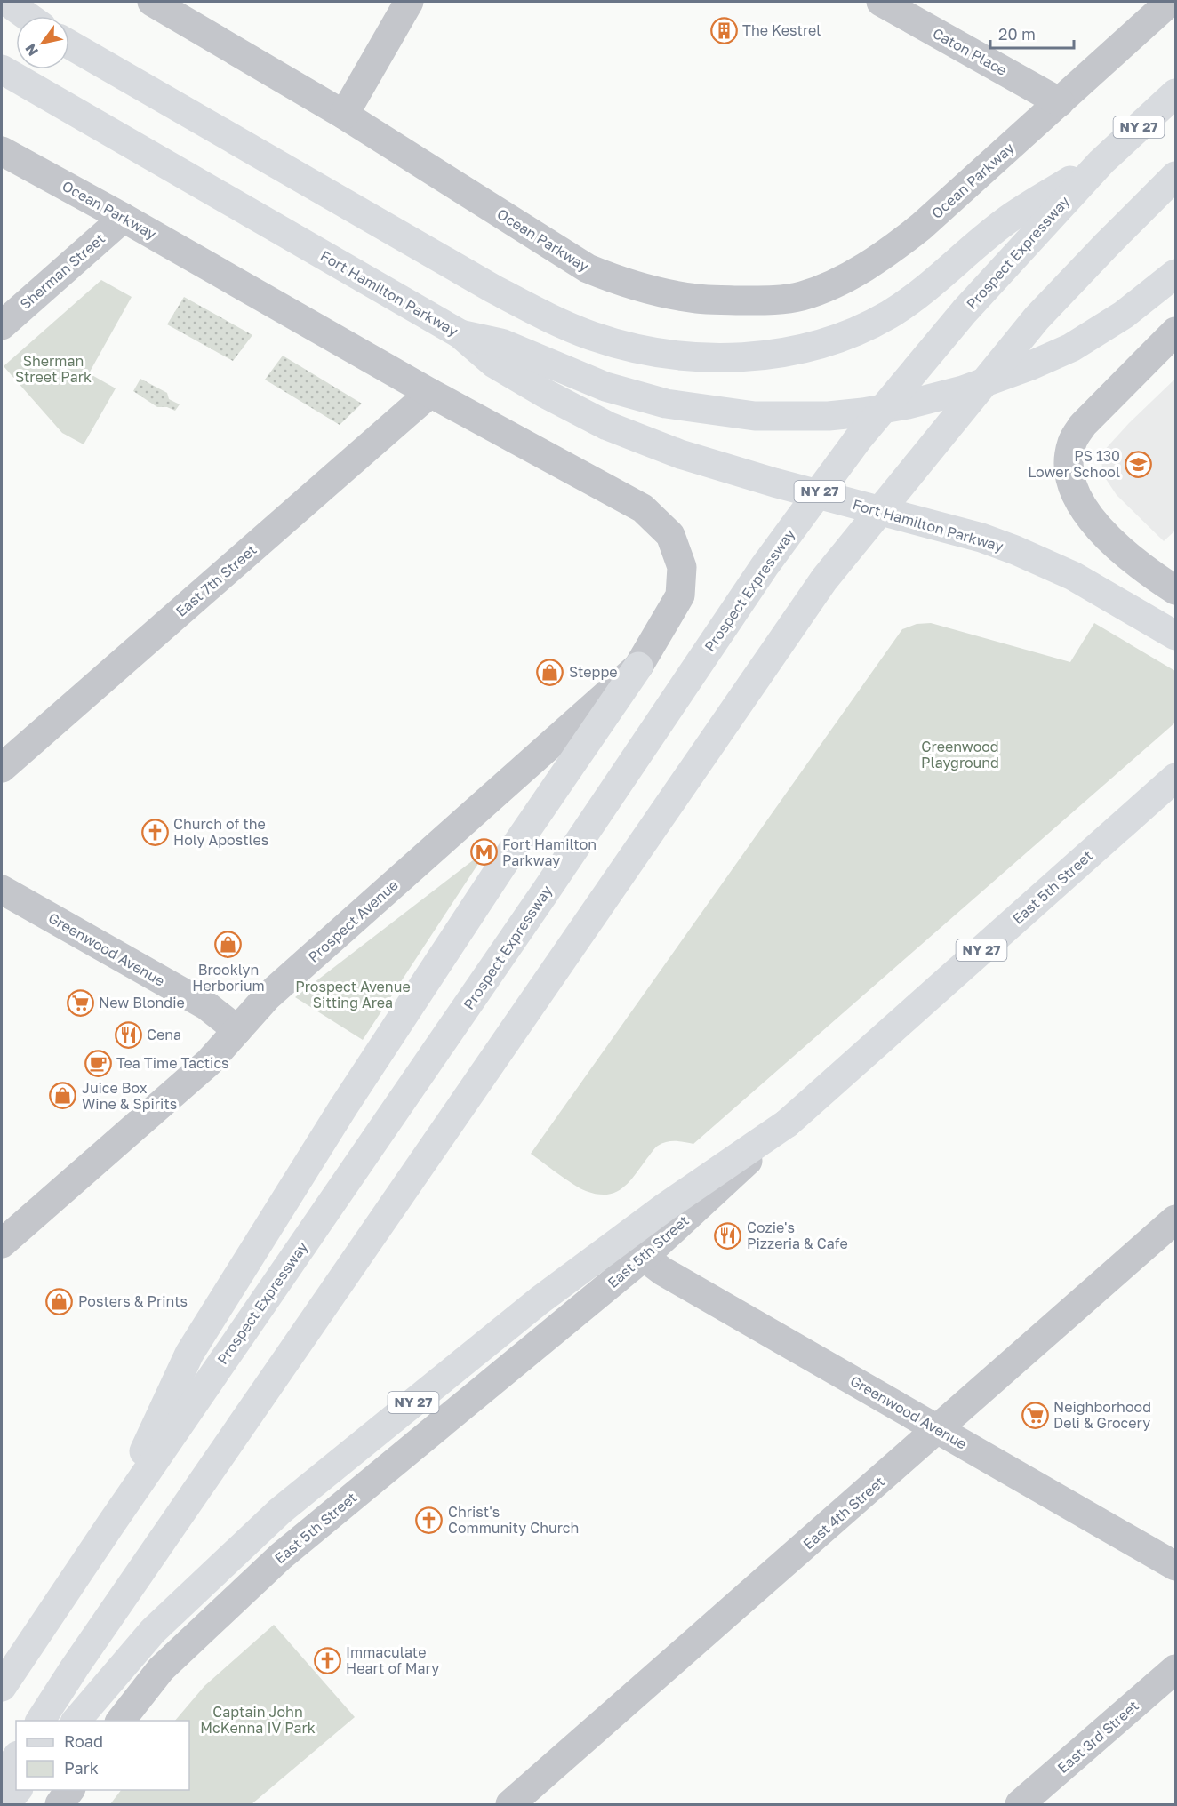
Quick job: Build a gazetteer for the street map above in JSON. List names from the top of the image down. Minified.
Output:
{"streets":{"main road":["NY 27","Prospect Expressway","Fort Hamilton Parkway","East 5th Street"],"street":["Caton Place","Ocean Parkway","Sherman Street","East 7th Street","Prospect Avenue","Greenwood Avenue","East 4th Street","East 3rd Street"]},"crossings":[["Caton Place","Ocean Parkway"],["NY 27","East 5th Street"],["Ocean Parkway","Sherman Street"],["Ocean Parkway","East 7th Street"],["Ocean Parkway","Prospect Avenue"],["East 5th Street","Greenwood Avenue"],["Prospect Avenue","Greenwood Avenue"],["Greenwood Avenue","East 4th Street"]],"parks":["Sherman Street Park","Greenwood Playground","Prospect Avenue Sitting Area","Captain John McKenna IV Park"],"places":{"building":["The Kestrel"],"school or university":["PS 130 Lower School"],"shop":["Steppe","Brooklyn Herborium","Juice Box Wine & Spirits","Posters & Prints"],"church":["Church of the Holy Apostles","Christ's Community Church","Immaculate Heart of Mary"],"metro station":["Fort Hamilton Parkway"],"supermarket":["New Blondie","Neighborhood Deli & Grocery"],"restaurant":["Cena","Cozie's Pizzeria & Cafe"],"cafe":["Tea Time Tactics"]},"legend":["Road","Park"],"scale_bar":"20 m","north":"bottom left"}
